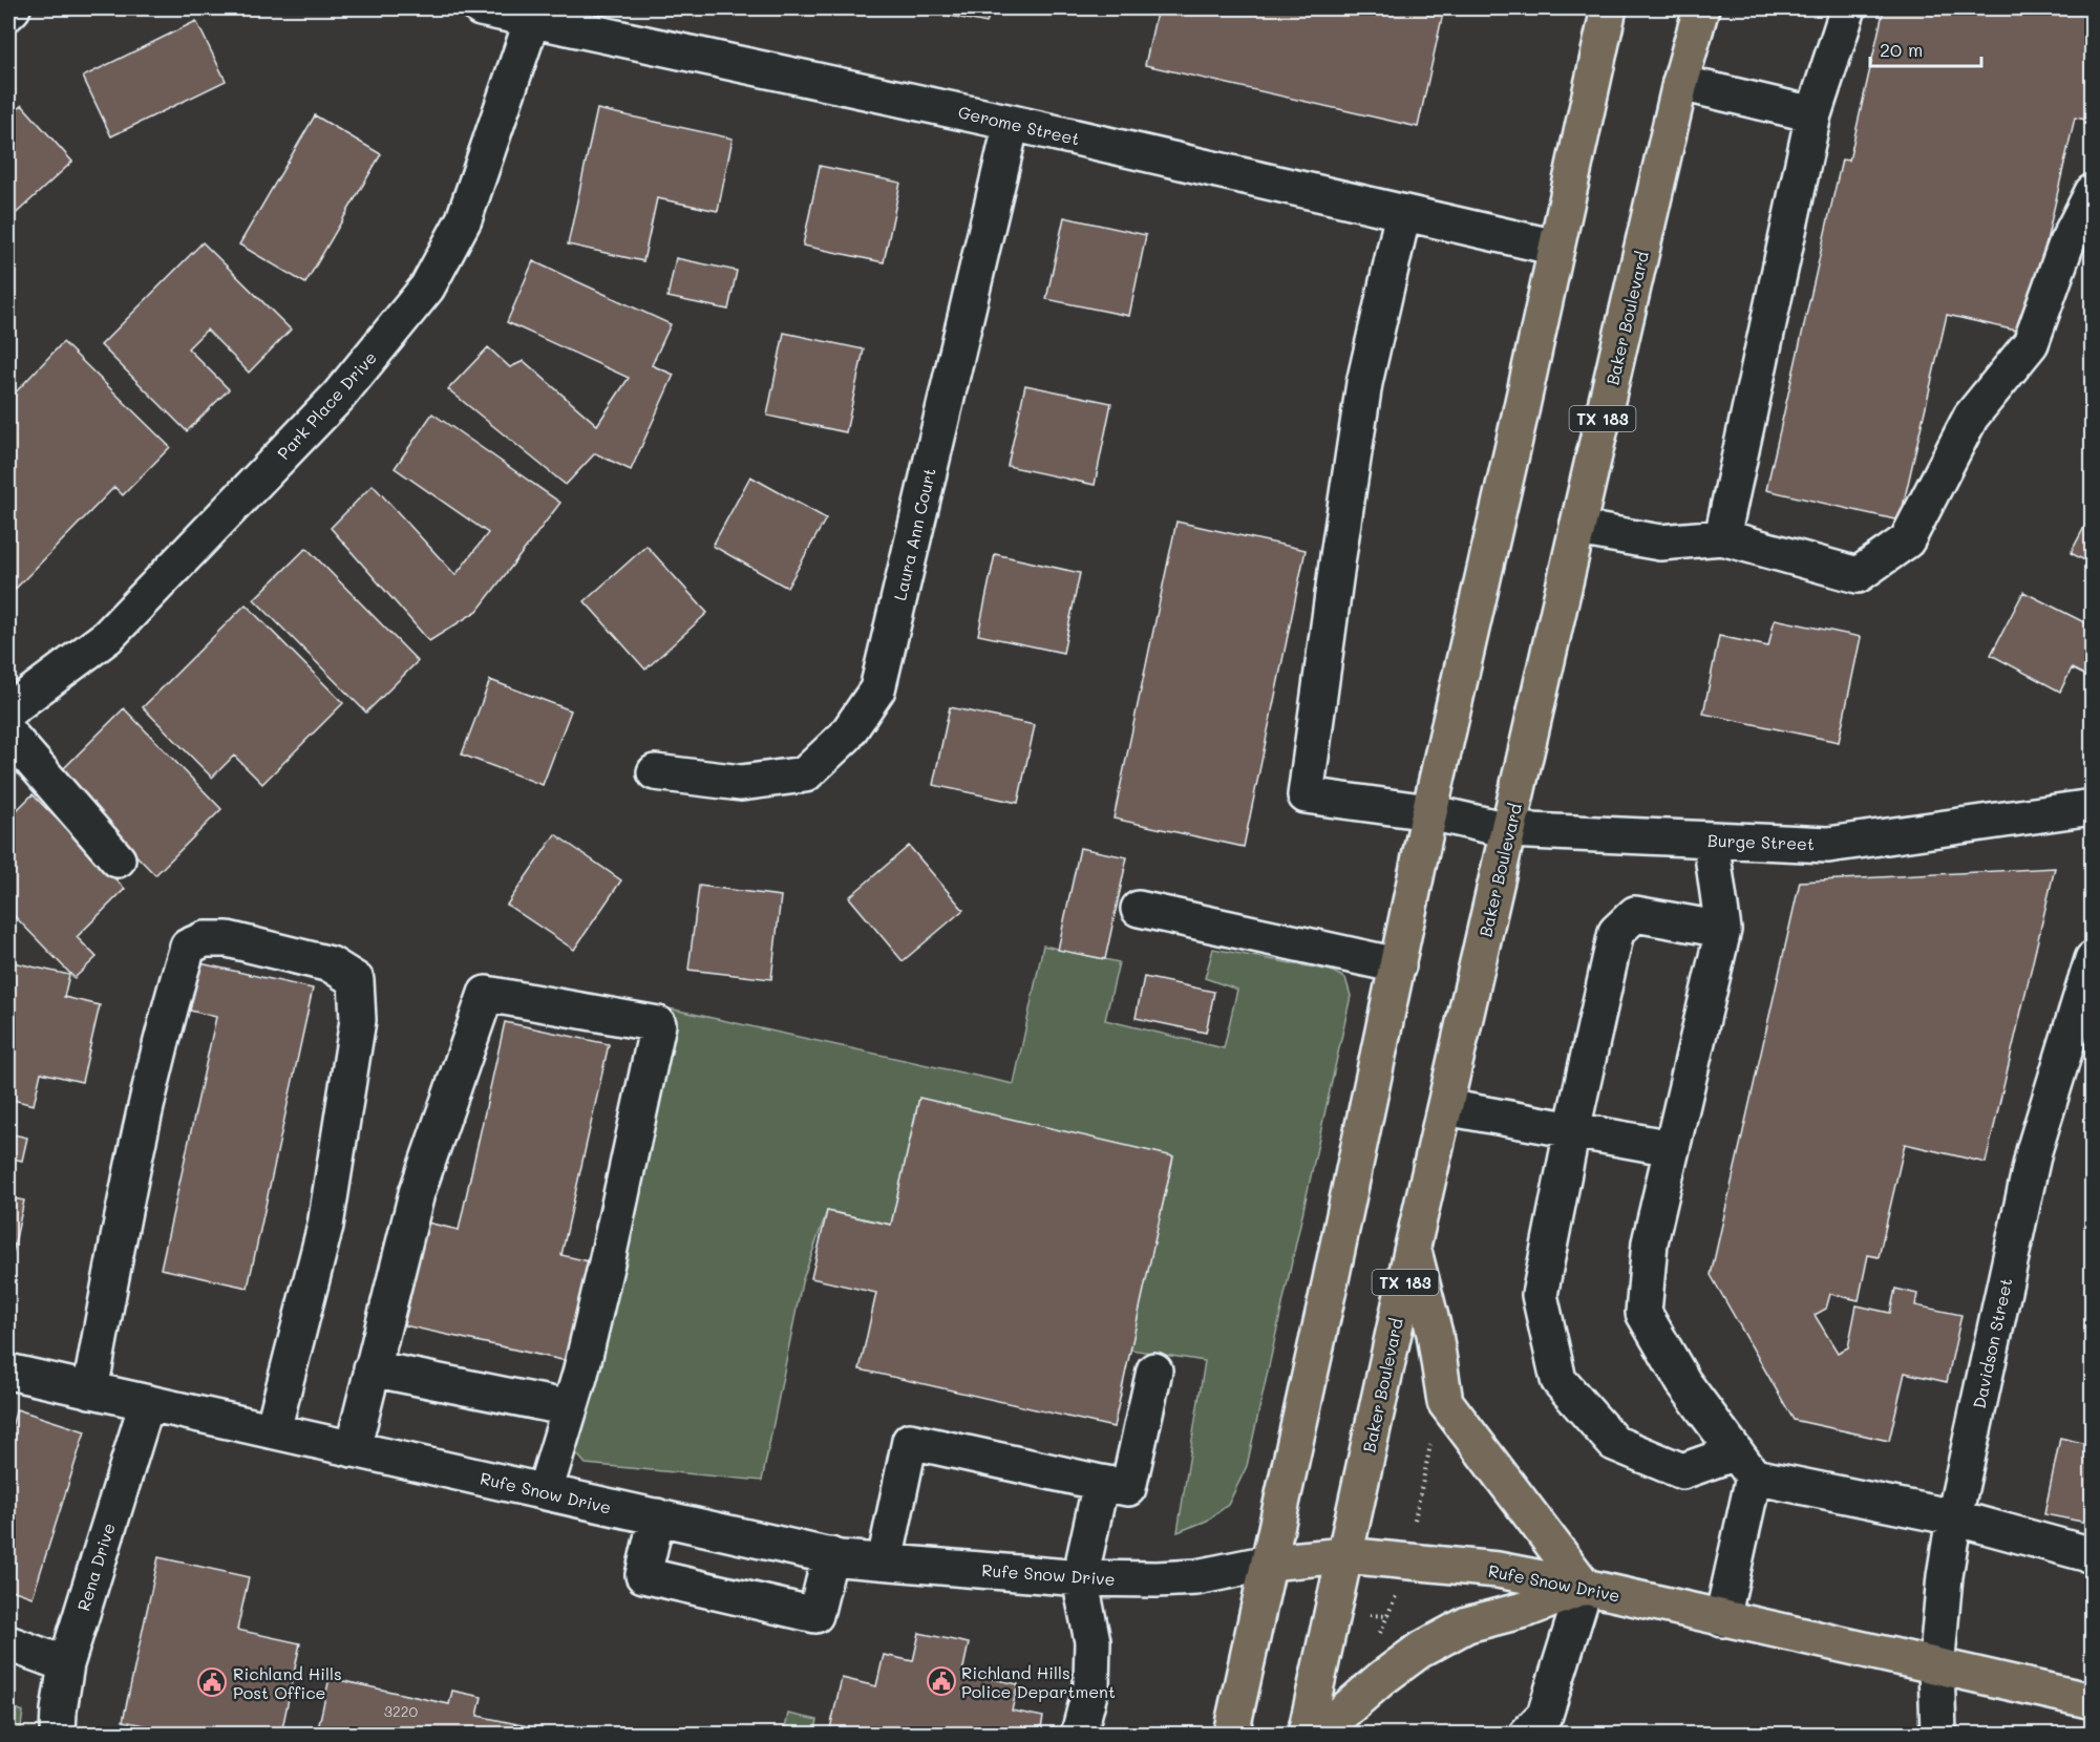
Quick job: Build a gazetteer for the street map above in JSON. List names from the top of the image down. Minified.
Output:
{"streets":{"main road":["Baker Boulevard","TX 183","Rufe Snow Drive"],"street":["Gerome Street","Park Place Drive","Laura Ann Court","Burge Street","Davidson Street","Rena Drive"]},"crossings":[["Gerome Street","Park Place Drive"],["Gerome Street","Laura Ann Court"],["Gerome Street","Burge Street"],["Baker Boulevard","Burge Street"],["Baker Boulevard","Rufe Snow Drive"],["Davidson Street","Rufe Snow Drive"],["Rufe Snow Drive","Rena Drive"]],"places":{"public building":["Richland Hills Police Department","Richland Hills Post Office"]},"house_numbers":["3220"],"scale_bar":"20 m"}
